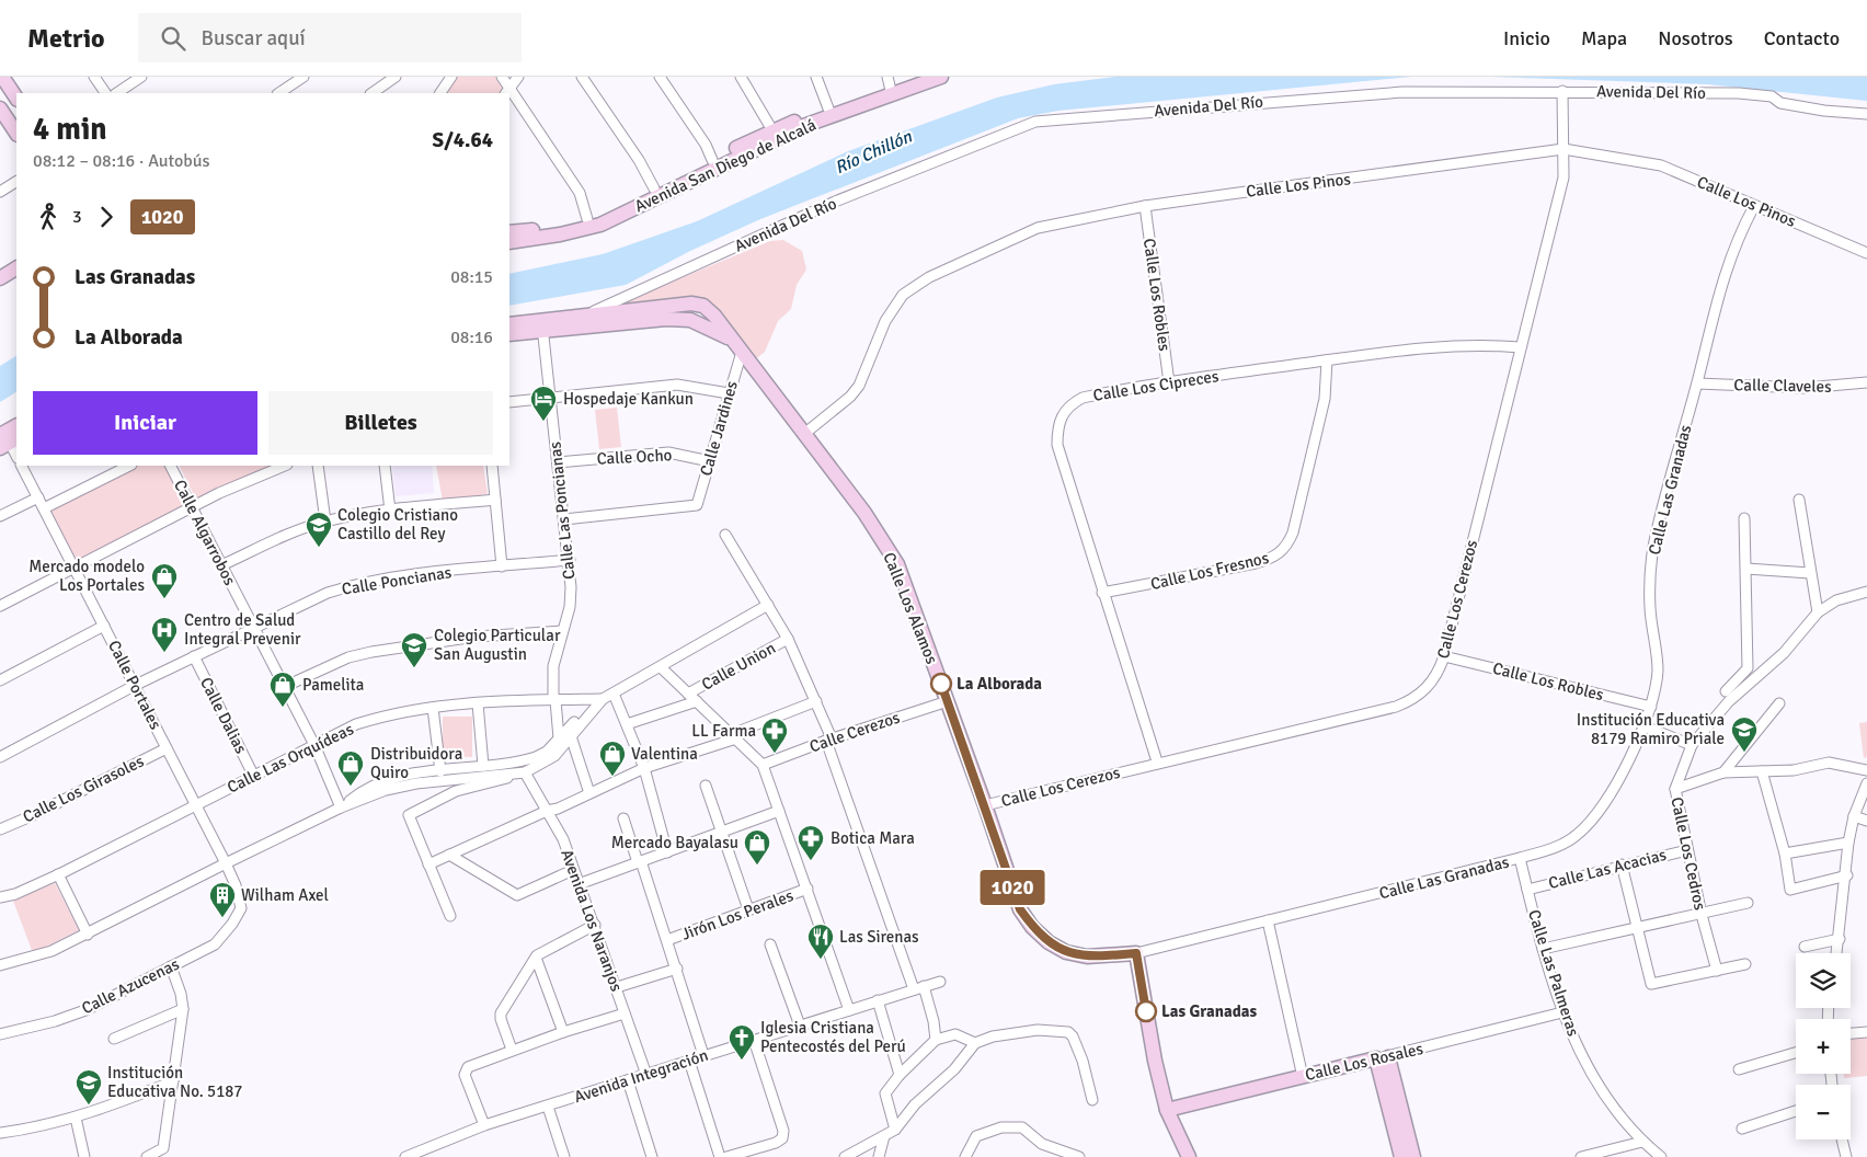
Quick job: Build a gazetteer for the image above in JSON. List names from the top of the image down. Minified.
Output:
{"streets":{"street":["Avenida Del Río","Avenida San Diego de Alcalá","Calle Los Pinos","Calle Los Robles","Calle Los Cipreces","Calle Claveles","Calle Jardines","Calle Ocho","Calle Las Granadas","Calle Las Poncianas","Calle Algarrobos","Calle Los Fresnos","Calle Poncianas","Calle Los Cerezos","Calle Los Alamos","Calle Union","Calle Portales","Calle Dalias","Calle Cerezos","Calle Las Orquídeas","Calle Los Girasoles","Calle Los Cedros","Calle Las Acacias","Jirón Los Perales","Avenida Los Naranjos","Calle Las Palmeras","Calle Azucenas","Calle Los Rosales","Avenida Integración"]},"crossings":[["Avenida Del Río","Calle Los Cerezos"],["Avenida Del Río","Calle Los Alamos"],["Calle Los Pinos","Calle Los Robles"],["Calle Los Pinos","Calle Las Granadas"],["Calle Los Pinos","Calle Los Cerezos"],["Calle Los Pinos","Calle Los Alamos"],["Calle Los Robles","Calle Los Cipreces"],["Calle Los Robles","Calle Las Granadas"],["Calle Los Robles","Calle Los Cerezos"],["Calle Los Cipreces","Calle Los Fresnos"],["Calle Los Cipreces","Calle Los Cerezos"],["Calle Claveles","Calle Las Granadas"],["Calle Jardines","Calle Ocho"],["Calle Jardines","Calle Las Poncianas"],["Calle Jardines","Calle Los Alamos"],["Calle Ocho","Calle Las Poncianas"],["Calle Las Granadas","Calle Los Alamos"],["Calle Las Granadas","Calle Las Palmeras"],["Calle Las Poncianas","Calle Poncianas"],["Calle Las Poncianas","Calle Los Alamos"],["Calle Las Poncianas","Calle Las Orquídeas"],["Calle Algarrobos","Calle Poncianas"],["Calle Algarrobos","Calle Las Orquídeas"],["Calle Poncianas","Calle Portales"],["Calle Poncianas","Calle Dalias"],["Calle Los Cerezos","Calle Los Alamos"],["Calle Los Alamos","Calle Cerezos"],["Calle Portales","Calle Las Orquídeas"],["Calle Portales","Calle Los Girasoles"],["Calle Portales","Calle Azucenas"],["Calle Dalias","Calle Las Orquídeas"],["Calle Los Cedros","Calle Las Acacias"],["Calle Las Acacias","Calle Las Palmeras"],["Avenida Los Naranjos","Avenida Integración"],["Calle Las Palmeras","Calle Los Rosales"]],"water":["Río Chillón"],"places":{"hotel":["Hospedaje Kankun"],"school or university":["Colegio Cristiano Castillo del Rey","Colegio Particular San Augustin","Institución Educativa 8179 Ramiro Priale","Institución Educativa No. 5187"],"shop":["Mercado modelo Los Portales","Pamelita","Valentina","Distribuidora Quiro","Mercado Bayalasu"],"hospital":["Centro de Salud Integral Prevenir"],"other":["La Alborada","Las Granadas"],"pharmacy":["LL Farma","Botica Mara"],"building":["Wilham Axel"],"restaurant":["Las Sirenas"],"church":["Iglesia Cristiana Pentecostés del Perú"]},"lines":["bus line 1020"],"page":{"header":"Metrio","search":"Buscar aquí","nav":["Inicio","Mapa","Nosotros","Contacto"],"on_map":"1020","heading":["4 min","08:12 – 08:16 · Autobús","S/4.64"],"legs":["3","1020"],"list":[{"name":"Las Granadas","value":"08:15"},{"name":"La Alborada","value":"08:16"}],"buttons":["Iniciar","Billetes"],"map_buttons":["+","−"]}}
